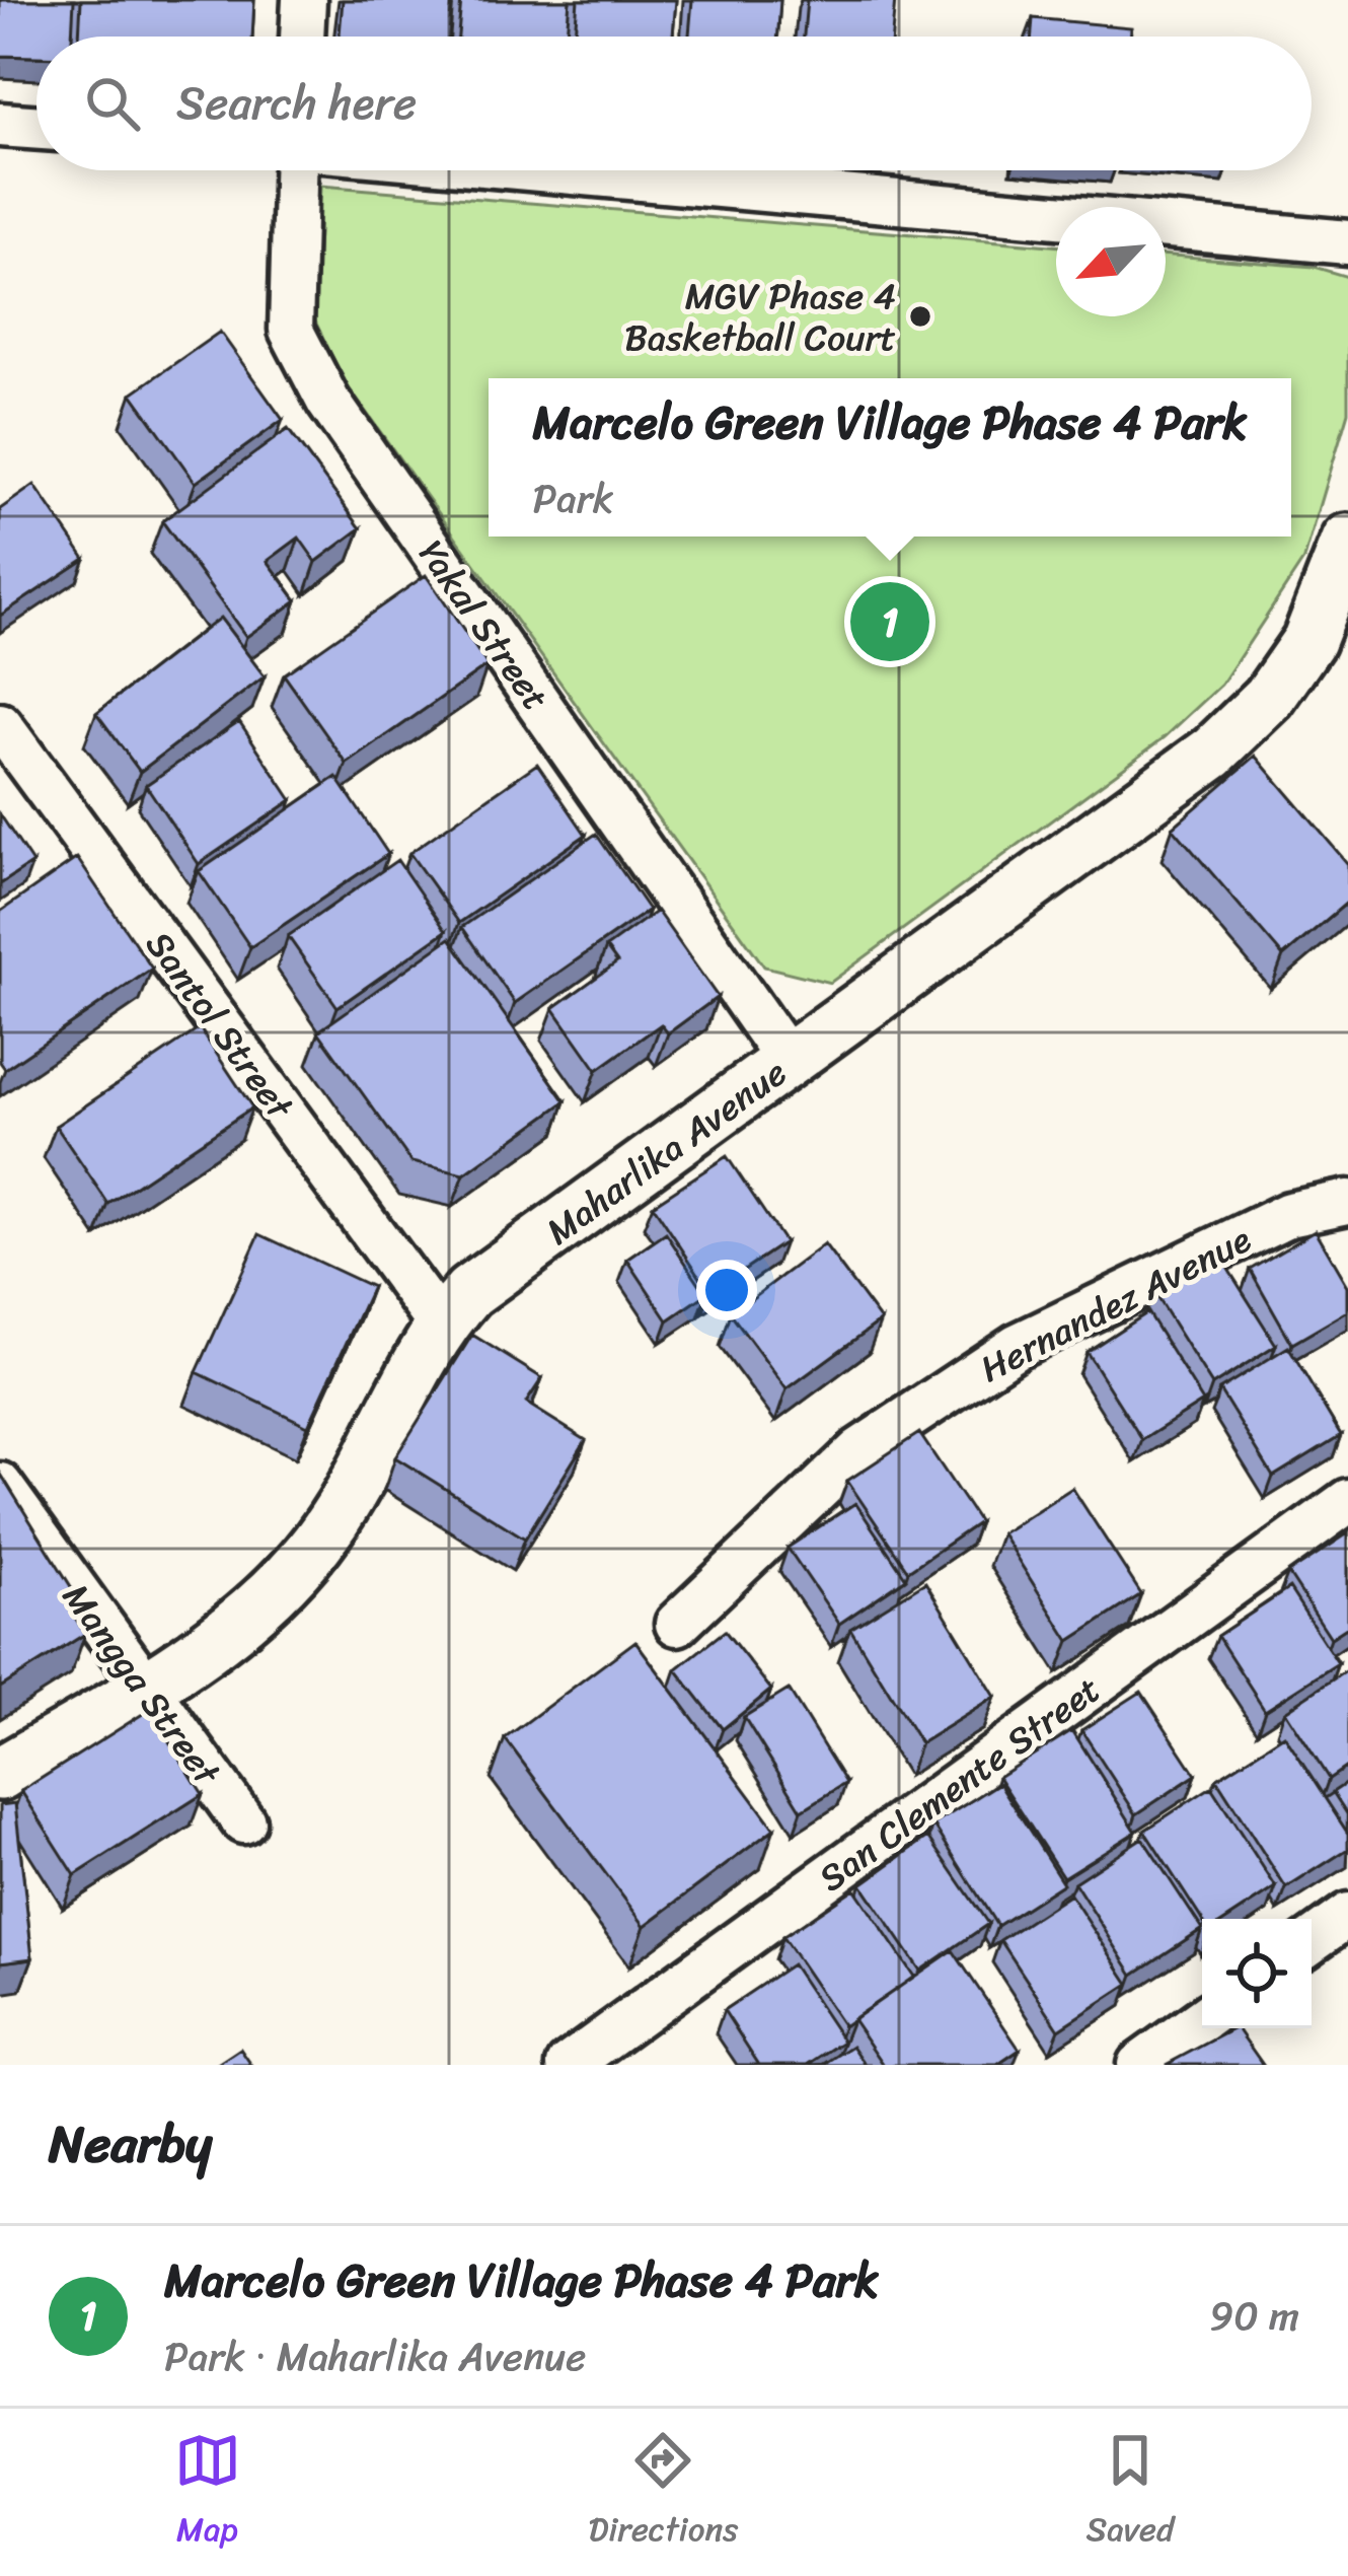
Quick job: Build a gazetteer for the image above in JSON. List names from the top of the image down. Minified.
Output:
{"streets":{"street":["Yakal Street","Santol Street","Maharlika Avenue","Hernandez Avenue","Mangga Street","San Clemente Street"]},"crossings":[["Yakal Street","Maharlika Avenue"],["Santol Street","Maharlika Avenue"],["Maharlika Avenue","Mangga Street"]],"places":["MGV Phase 4 Basketball Court"],"north":"bottom left","page":{"search":"Search here","popup":["Marcelo Green Village Phase 4 Park","Park"],"pins":"1","heading":"Nearby","list":[{"mark":"1","name":"Marcelo Green Village Phase 4 Park","note":"Park · Maharlika Avenue","value":"90 m"}],"nav":["Map","Directions","Saved"]}}
